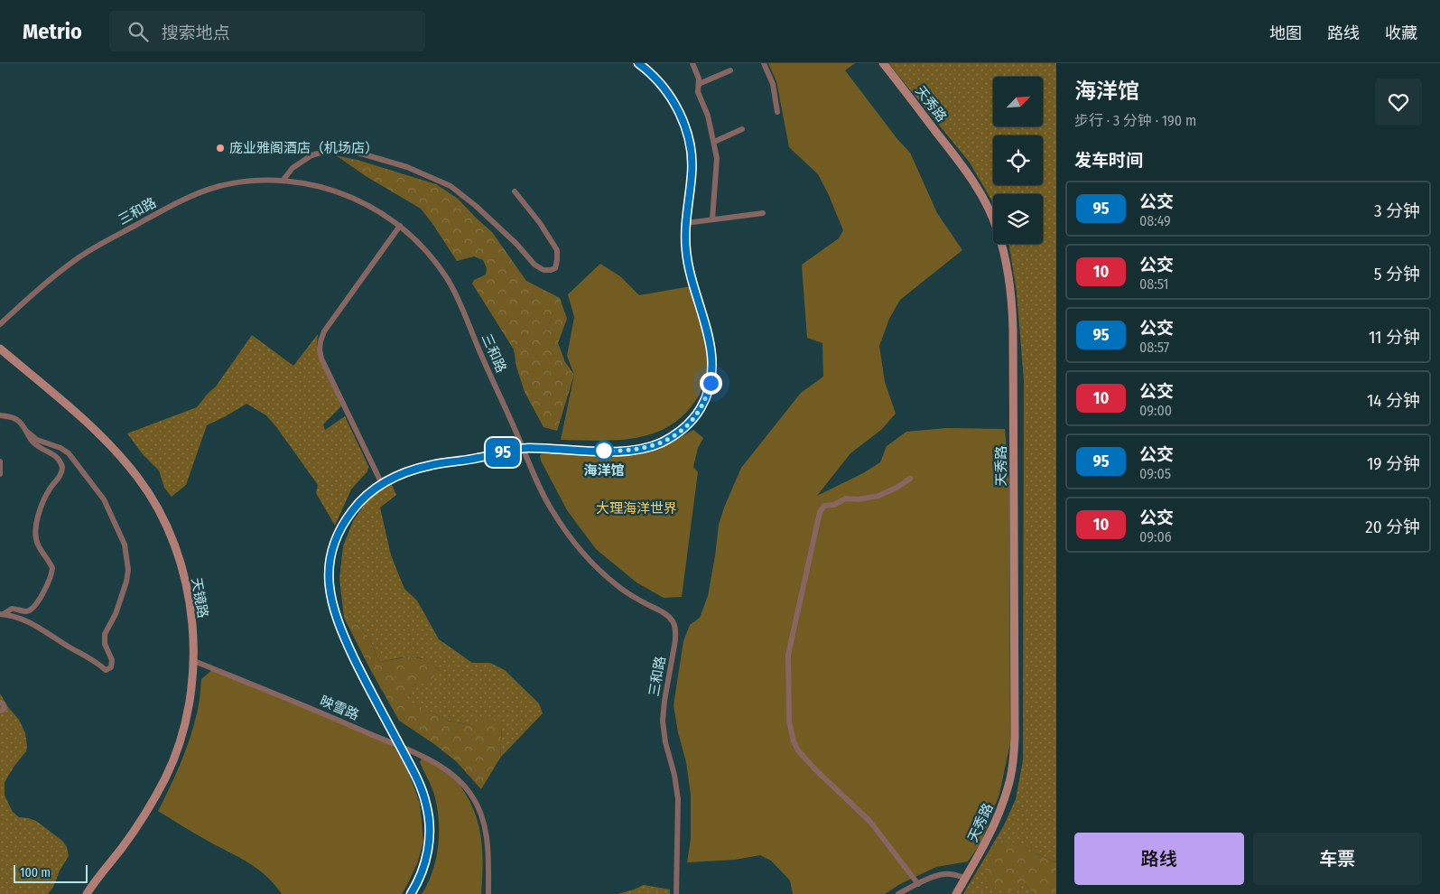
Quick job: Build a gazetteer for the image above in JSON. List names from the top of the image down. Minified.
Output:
{"streets":{"main road":["天秀路","天镜路"],"street":["三和路","映雪路"]},"crossings":[["天镜路","映雪路"]],"parks":["大理海洋世界"],"places":["庞业雅阁酒店（机场店）","海洋馆"],"lines":["bus line 95"],"scale_bar":"100 m","north":"top right","page":{"header":"Metrio","search":"搜索地点","nav":["地图","路线","收藏"],"on_map":"95","heading":[["海洋馆","步行 · 3 分钟 · 190 m"],"发车时间"],"list":[{"mark":"95","name":"公交","note":"08:49","value":"3 分钟"},{"mark":"10","name":"公交","note":"08:51","value":"5 分钟"},{"mark":"95","name":"公交","note":"08:57","value":"11 分钟"},{"mark":"10","name":"公交","note":"09:00","value":"14 分钟"},{"mark":"95","name":"公交","note":"09:05","value":"19 分钟"},{"mark":"10","name":"公交","note":"09:06","value":"20 分钟"}],"buttons":["路线","车票"],"scale":"100 m"}}
